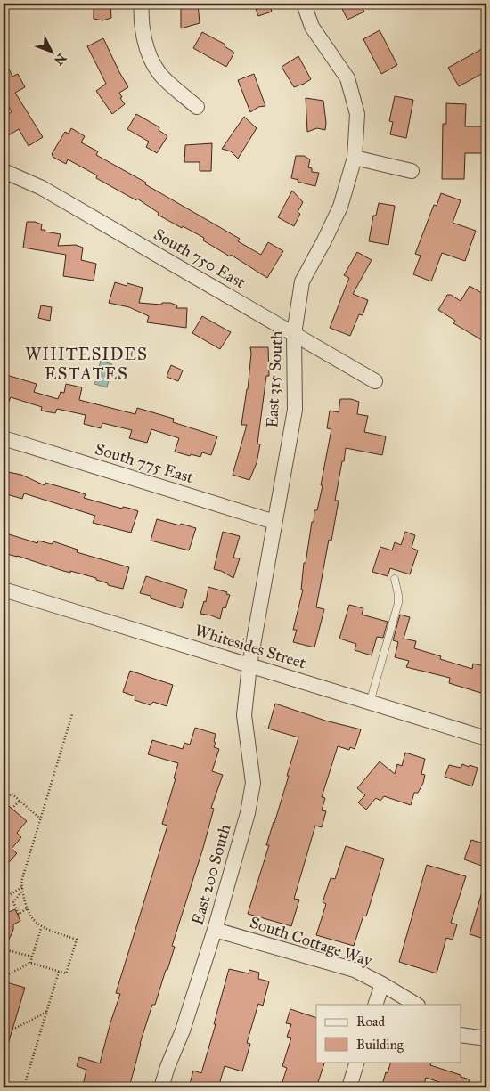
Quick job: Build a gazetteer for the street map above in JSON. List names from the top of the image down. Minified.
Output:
{"streets":{"street":["South 750 East","East 315 South","South 775 East","Whitesides Street","East 200 South","South Cottage Way"]},"crossings":[["South 750 East","East 315 South"],["East 315 South","South 775 East"],["East 315 South","Whitesides Street"],["East 315 South","East 200 South"],["Whitesides Street","East 200 South"],["East 200 South","South Cottage Way"]],"districts":["WHITESIDES ESTATES"],"legend":["Road","Building"],"north":"bottom right"}
